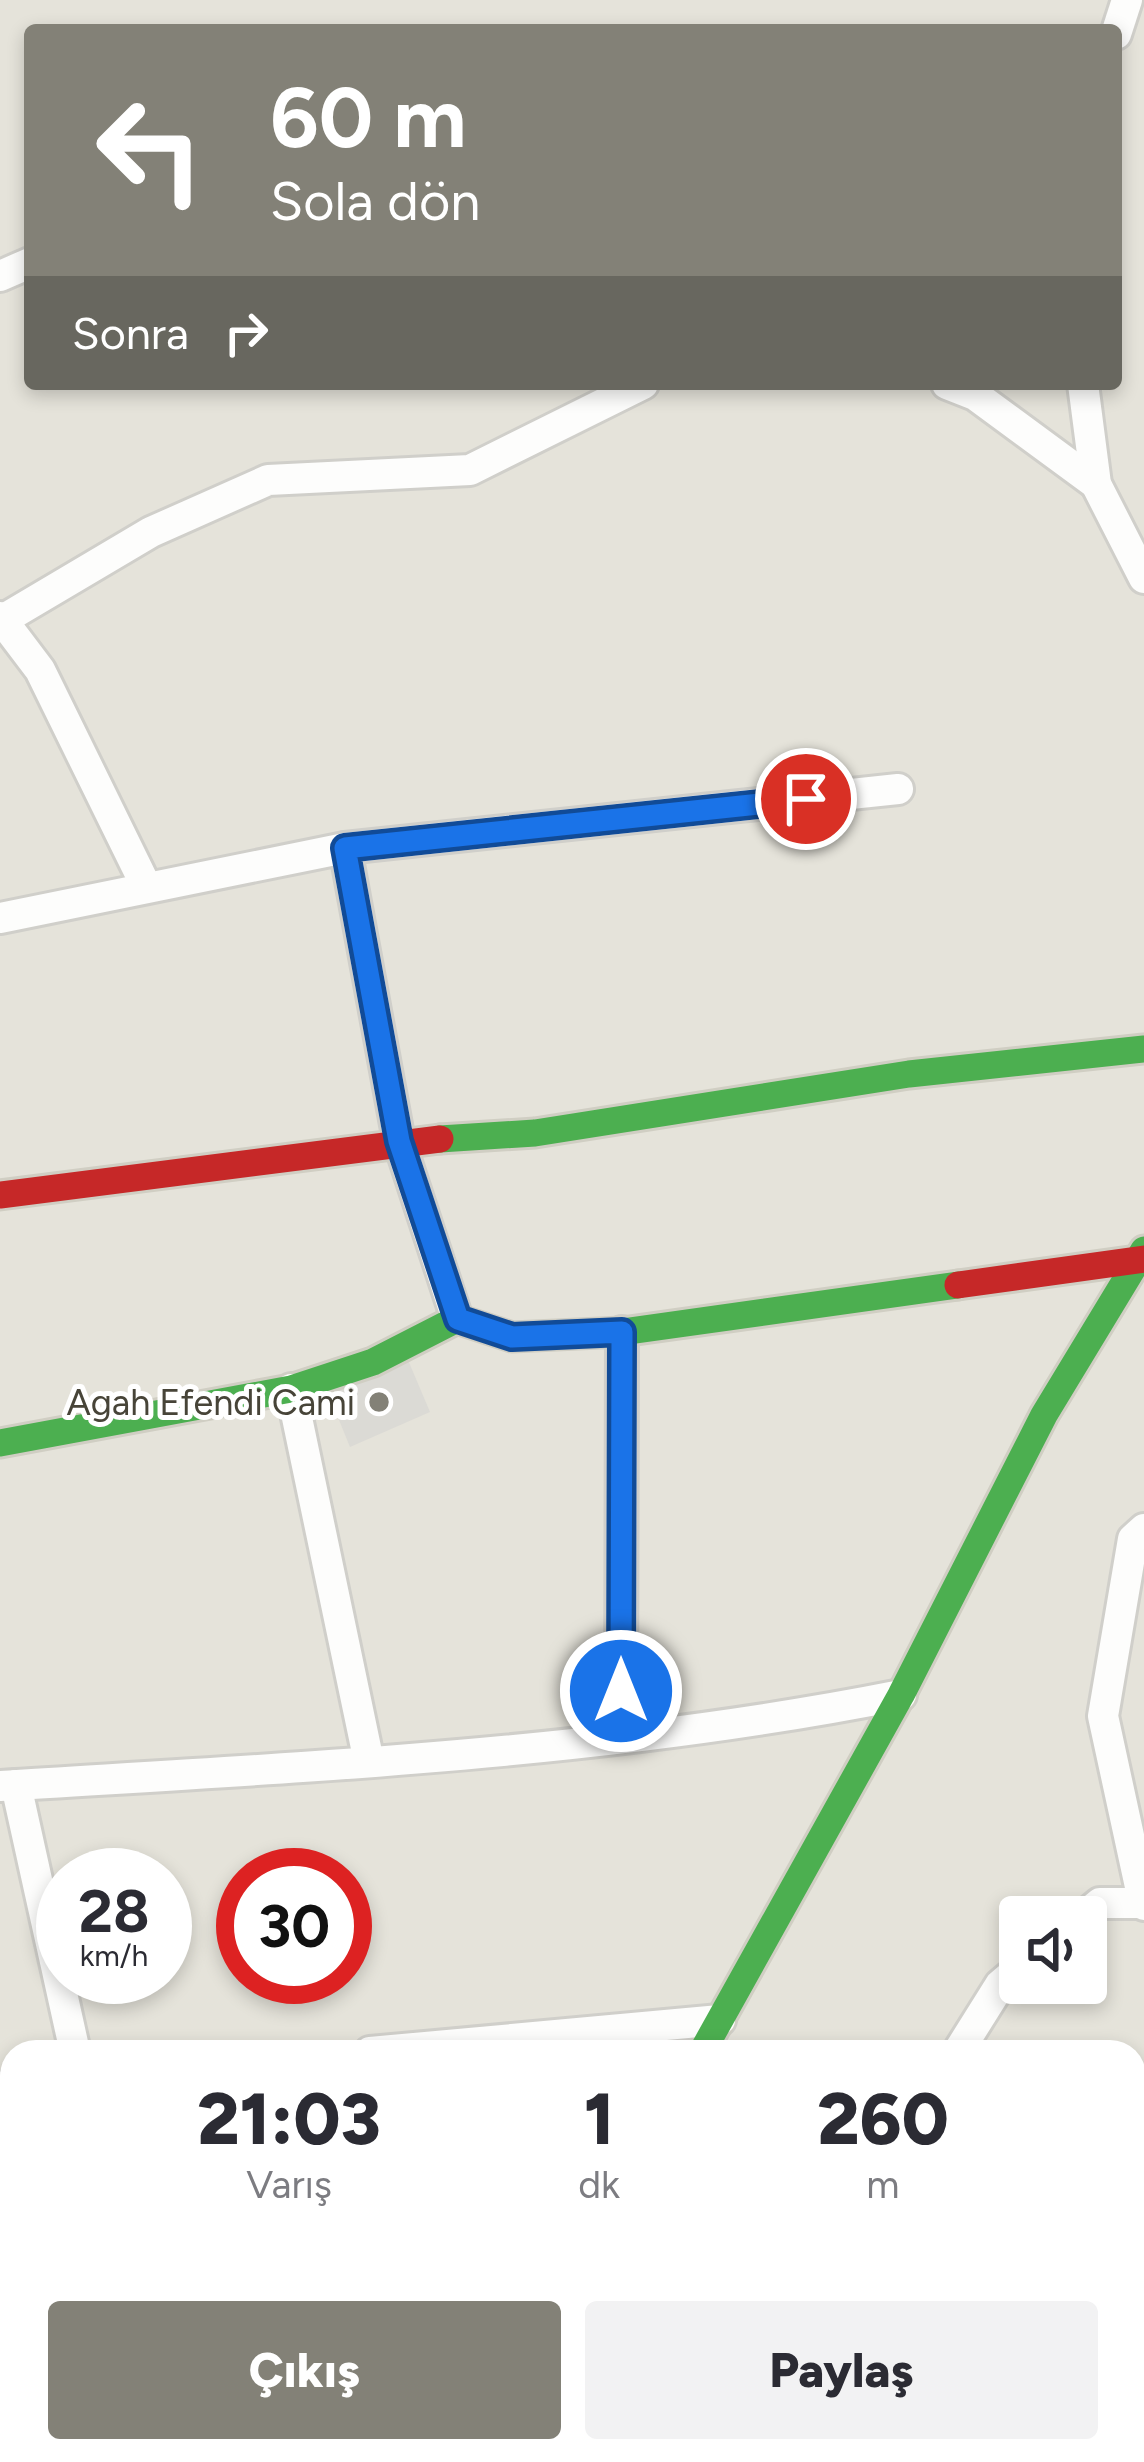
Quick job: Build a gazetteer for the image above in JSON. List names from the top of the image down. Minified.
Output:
{"places":["Agah Efendi Cami"],"page":{"turn":["60 m","Sola dön"],"then":"Sonra","speed":"28 km/h","limit":"30","eta":["21:03","Varış","1","dk","260","m"],"buttons":["Çıkış","Paylaş"]}}
